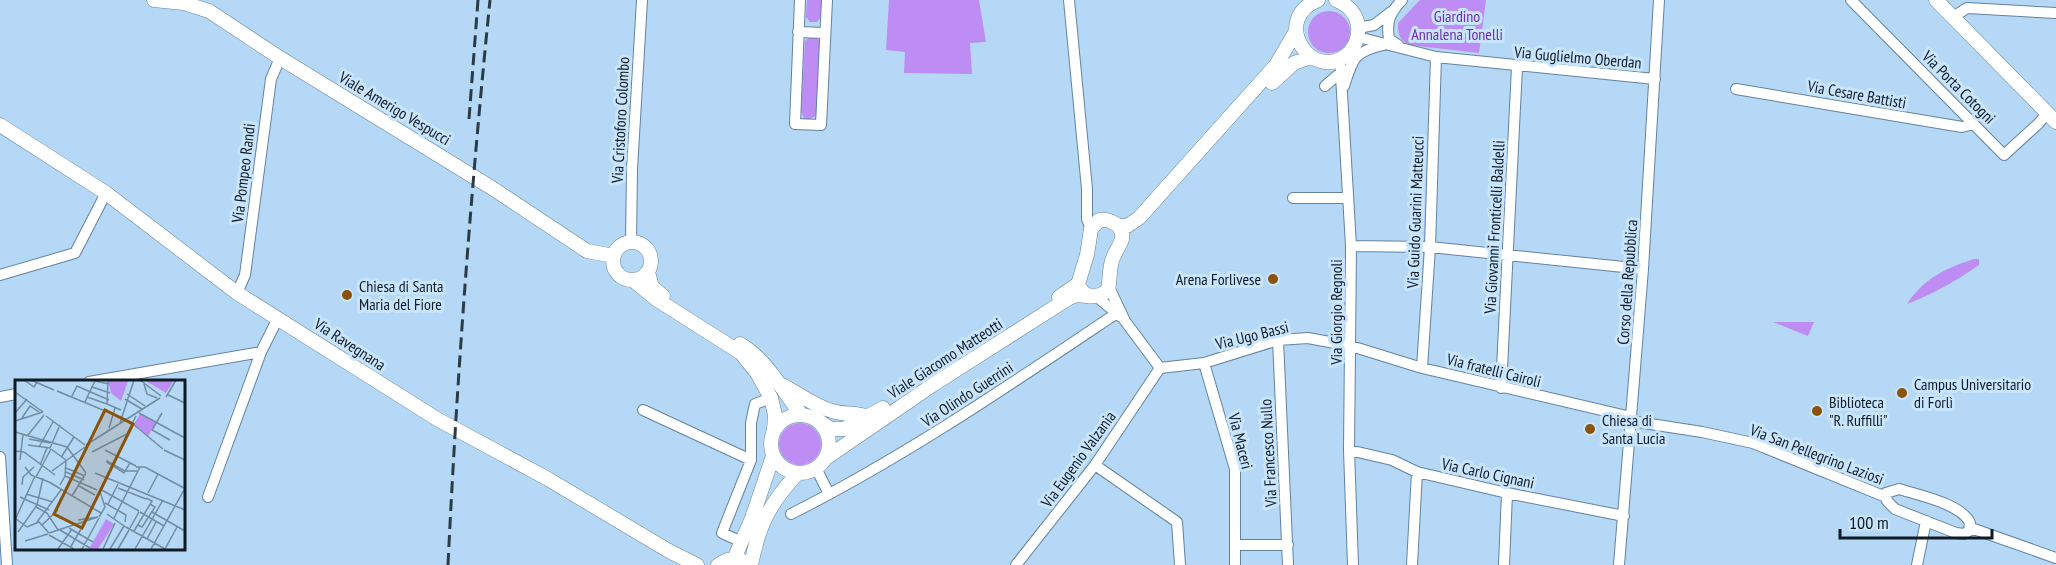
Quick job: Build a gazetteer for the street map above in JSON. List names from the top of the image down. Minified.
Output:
{"streets":{"main road":["Viale Amerigo Vespucci","Via Ravegnana","Viale Giacomo Matteotti"],"street":["Via Guglielmo Oberdan","Via Porta Cotogni","Via Cesare Battisti","Via Cristoforo Colombo","Via Pompeo Randi","Via Guido Guarini Matteucci","Via Giovanni Fronticelli Baldelli","Corso della Repubblica","Via Giorgio Regnoli","Via Ugo Bassi","Via fratelli Cairoli","Via Olindo Guerrini","Via Maceri","Via Francesco Nullo","Via San Pellegrino Laziosi","Via Eugenio Valzania","Via Carlo Cignani"]},"crossings":[["Via Guglielmo Oberdan","Via Guido Guarini Matteucci"],["Via Guglielmo Oberdan","Via Giovanni Fronticelli Baldelli"],["Via Guglielmo Oberdan","Corso della Repubblica"],["Via Porta Cotogni","Via Cesare Battisti"],["Viale Amerigo Vespucci","Via Cristoforo Colombo"],["Viale Amerigo Vespucci","Via Pompeo Randi"],["Via Pompeo Randi","Via Ravegnana"],["Via Guido Guarini Matteucci","Via fratelli Cairoli"],["Via Giovanni Fronticelli Baldelli","Via fratelli Cairoli"],["Corso della Repubblica","Via fratelli Cairoli"],["Corso della Repubblica","Via San Pellegrino Laziosi"],["Corso della Repubblica","Via Carlo Cignani"],["Via Giorgio Regnoli","Via Ugo Bassi"],["Via Giorgio Regnoli","Via fratelli Cairoli"],["Via Giorgio Regnoli","Via Carlo Cignani"],["Via Ugo Bassi","Via fratelli Cairoli"],["Via Ugo Bassi","Via Maceri"],["Via Ugo Bassi","Via Francesco Nullo"],["Via Ugo Bassi","Via Eugenio Valzania"],["Via fratelli Cairoli","Via San Pellegrino Laziosi"]],"parks":["Giardino Annalena Tonelli"],"places":["Arena Forlivese","Chiesa di Santa Maria del Fiore","Campus Universitario di Forlì","Biblioteca \"R. Ruffilli\"","Chiesa di Santa Lucia"],"scale_bar":"100 m"}
